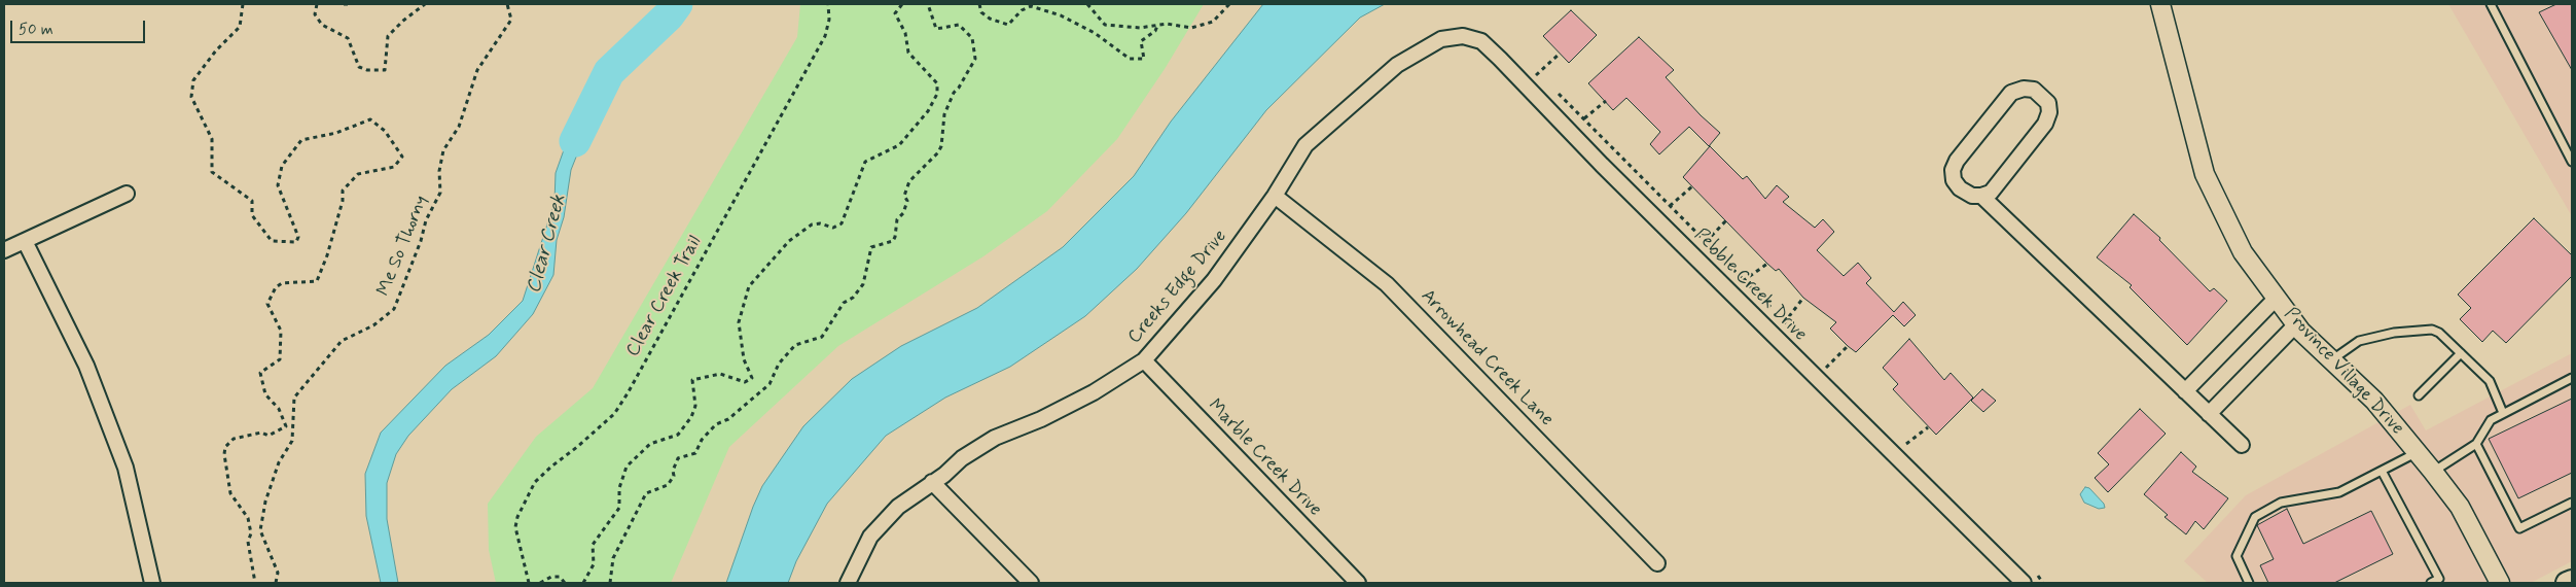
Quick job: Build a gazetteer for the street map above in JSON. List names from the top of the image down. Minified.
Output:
{"streets":{"street":["Pebble Creek Drive","Creeks Edge Drive","Arrowhead Creek Lane","Province Village Drive","Marble Creek Drive"],"path":["Me So Thorny","Clear Creek Trail"]},"crossings":[["Pebble Creek Drive","Creeks Edge Drive"],["Creeks Edge Drive","Arrowhead Creek Lane"],["Creeks Edge Drive","Marble Creek Drive"]],"water":["Clear Creek"],"scale_bar":"50 m"}
